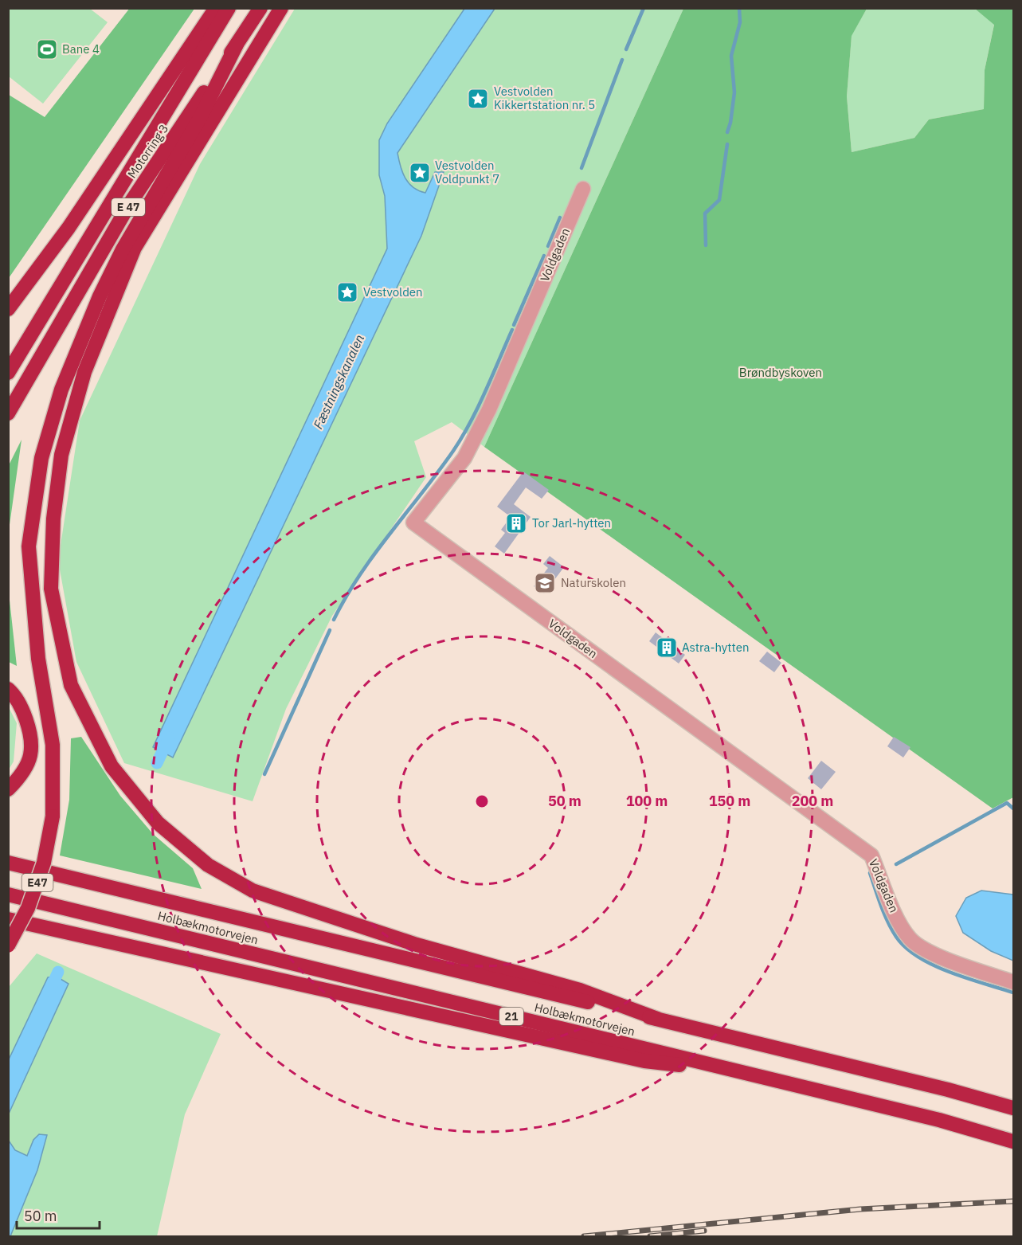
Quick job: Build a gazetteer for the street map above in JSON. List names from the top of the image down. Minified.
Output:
{"streets":{"highway":["Motorring 3","E 47","E47","Holbækmotorvejen","21"],"street":["Voldgaden"]},"crossings":[["Motorring 3","E47"]],"water":["Fæstningskanalen"],"parks":["Brøndbyskoven"],"places":{"sports":["Bane 4"],"place":["Vestvolden Kikkertstation nr. 5","Vestvolden Voldpunkt 7","Vestvolden"],"building":["Tor Jarl-hytten","Astra-hytten"],"school or university":["Naturskolen"]},"scale_bar":"50 m","rings":["50 m","100 m","150 m","200 m"]}
